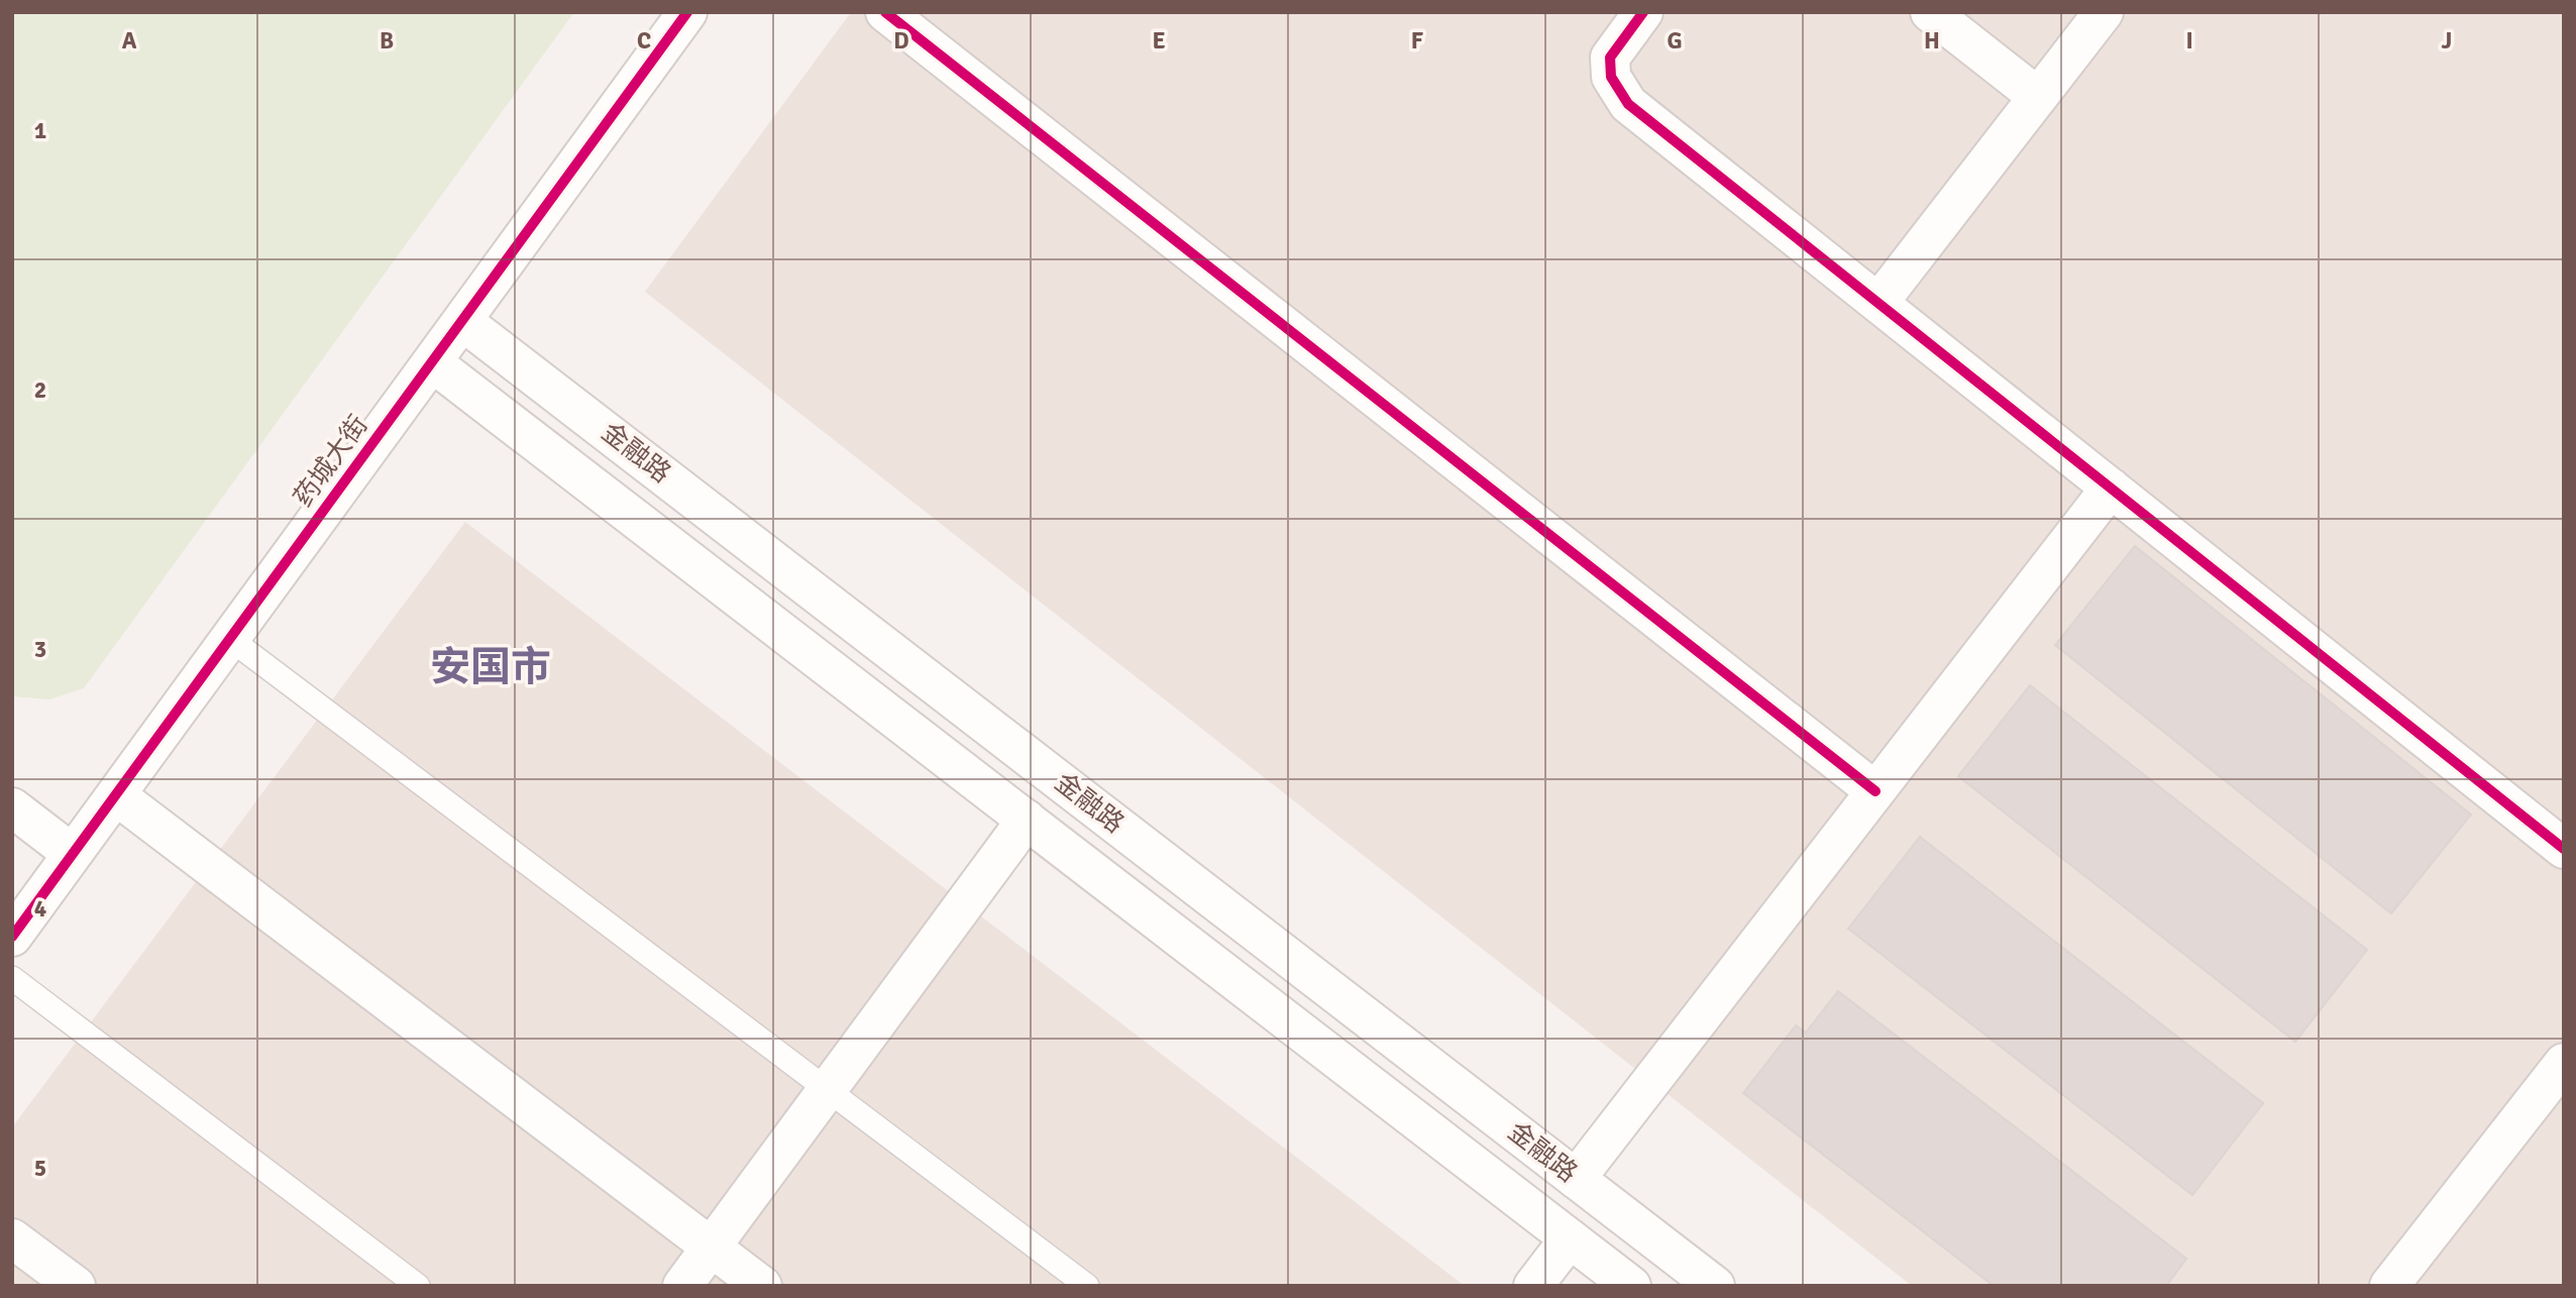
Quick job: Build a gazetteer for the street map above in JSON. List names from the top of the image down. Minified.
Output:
{"streets":{"street":["金融路","药城大街"]},"crossings":[["金融路","药城大街"]],"districts":["安国市"],"grid":{"columns":["A","B","C","D","E","F","G","H","I","J"],"rows":["1","2","3","4","5"]}}
